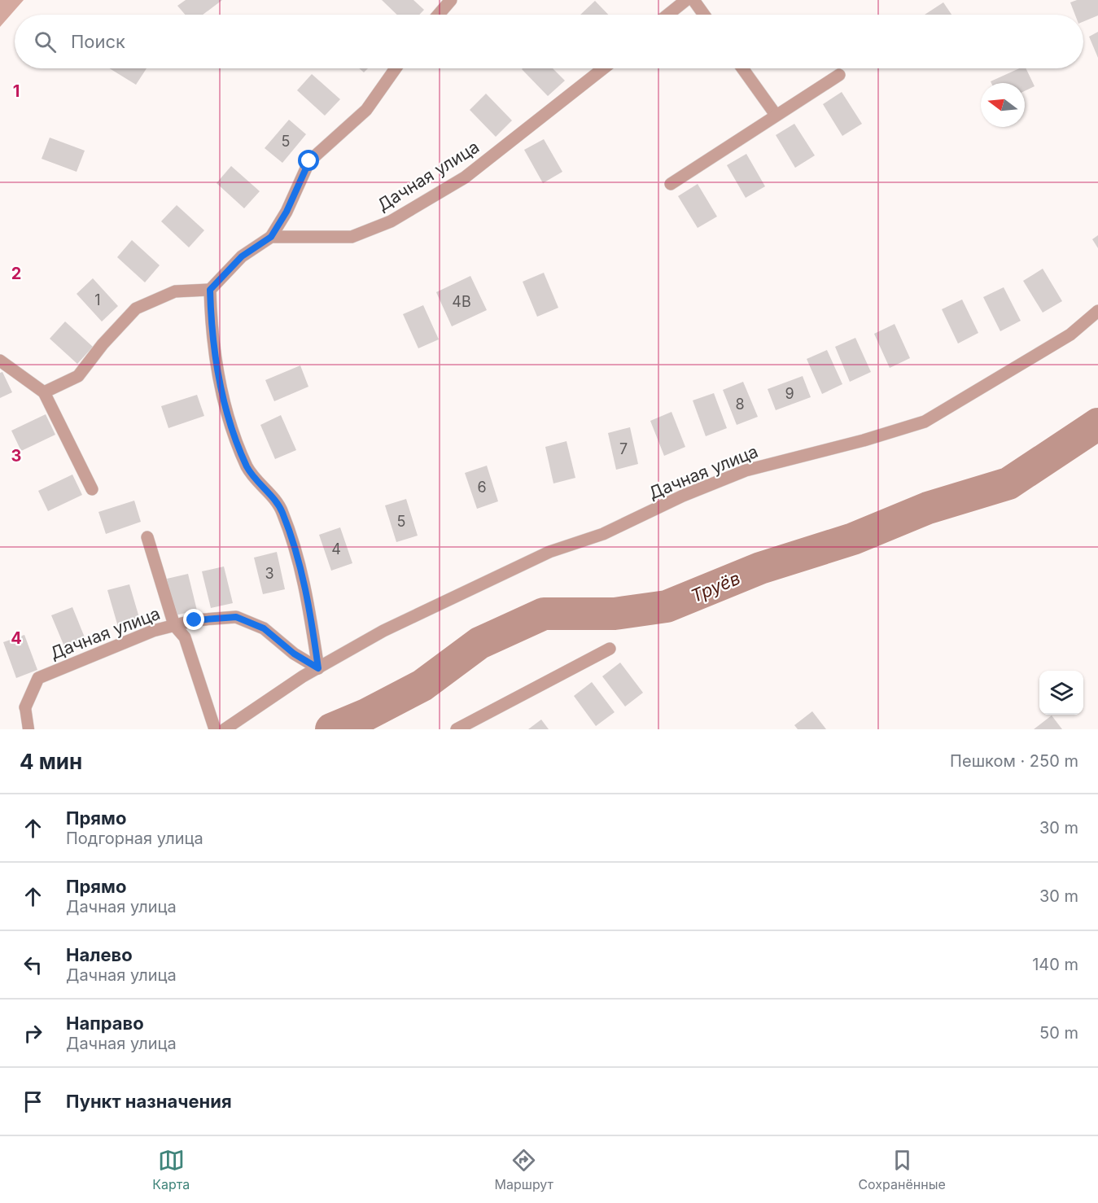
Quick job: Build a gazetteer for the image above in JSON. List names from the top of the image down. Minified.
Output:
{"streets":{"street":["Дачная улица"]},"water":["Труёв"],"house_numbers":["5","1","4В","9","8","7","6","5","4","3"],"north":"left","page":{"search":"Поиск","heading":["4 мин","Пешком · 250 m"],"list":[["Прямо","Подгорная улица","30 m"],["Прямо","Дачная улица","30 m"],["Налево","Дачная улица","140 m"],["Направо","Дачная улица","50 m"],"Пункт назначения"],"nav":["Карта","Маршрут","Сохранённые"]},"grid":{"rows":["1","2","3","4"]}}
